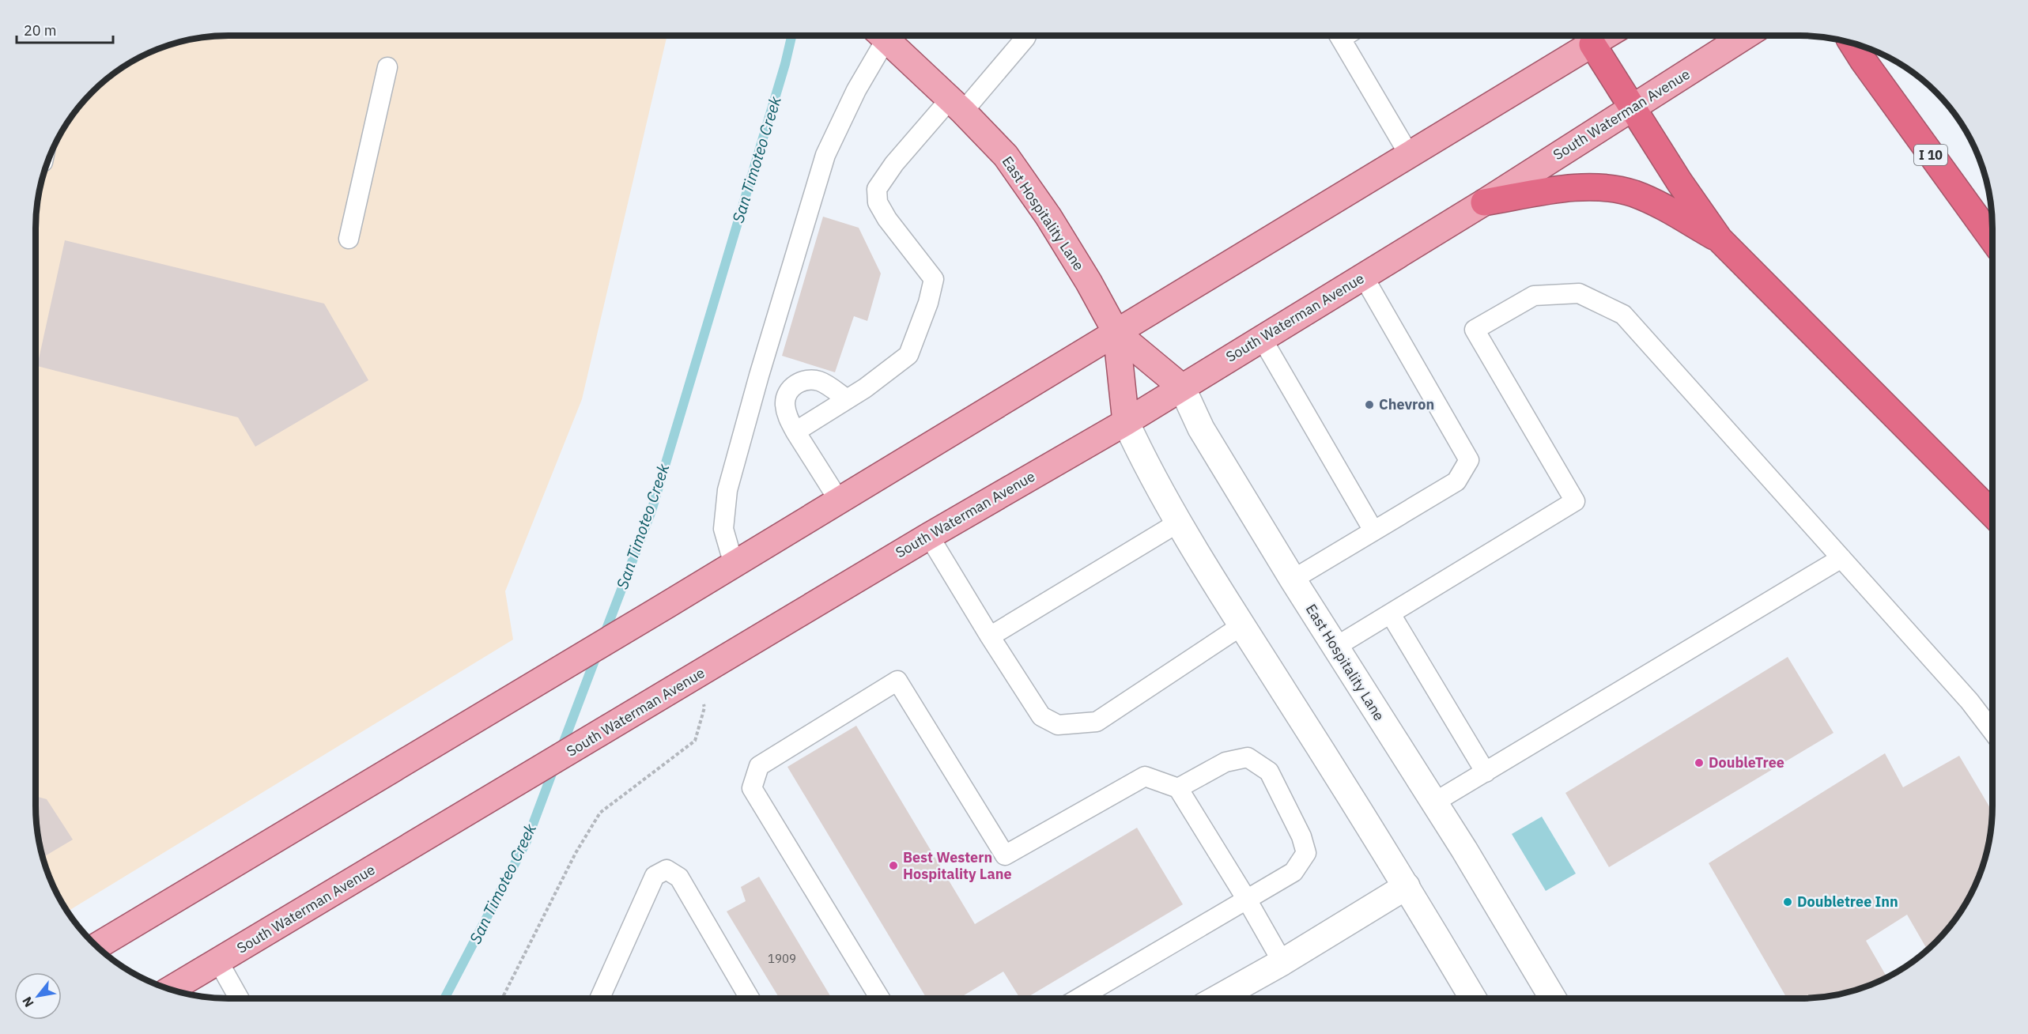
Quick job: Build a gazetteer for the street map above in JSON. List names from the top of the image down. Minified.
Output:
{"streets":{"highway":["I 10"],"main road":["South Waterman Avenue","East Hospitality Lane"]},"crossings":[["South Waterman Avenue","East Hospitality Lane"]],"water":["San Timoteo Creek"],"places":["Chevron","DoubleTree","Best Western Hospitality Lane","Doubletree Inn"],"house_numbers":["1909"],"scale_bar":"20 m","north":"bottom left"}
